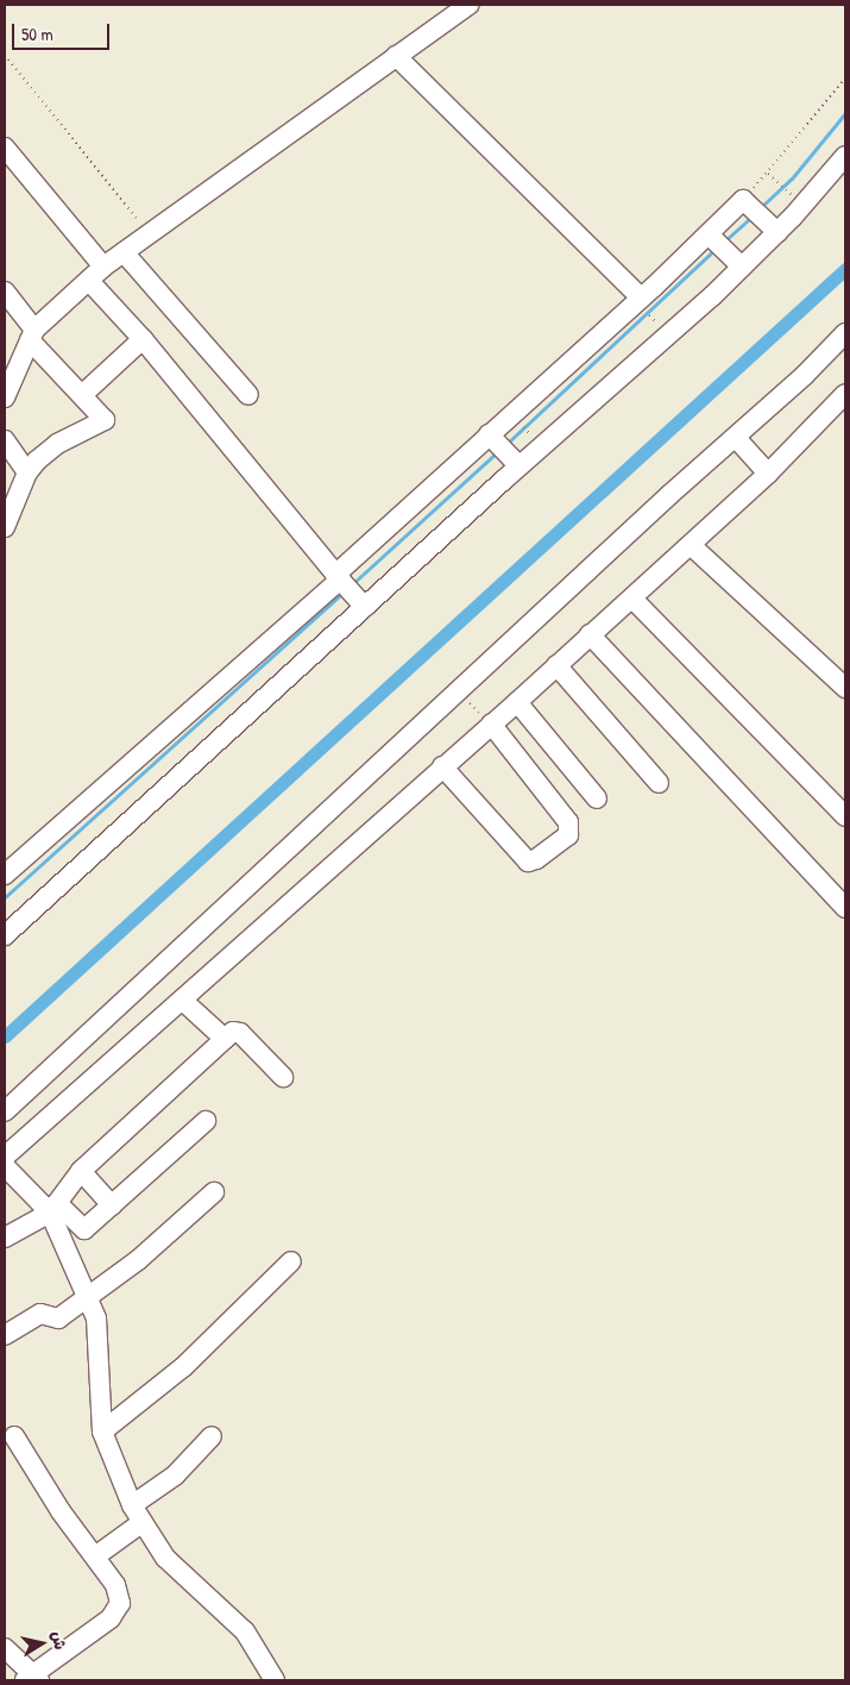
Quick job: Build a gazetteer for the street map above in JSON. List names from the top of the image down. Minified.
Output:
{"scale_bar":"50 m","north":"right"}
